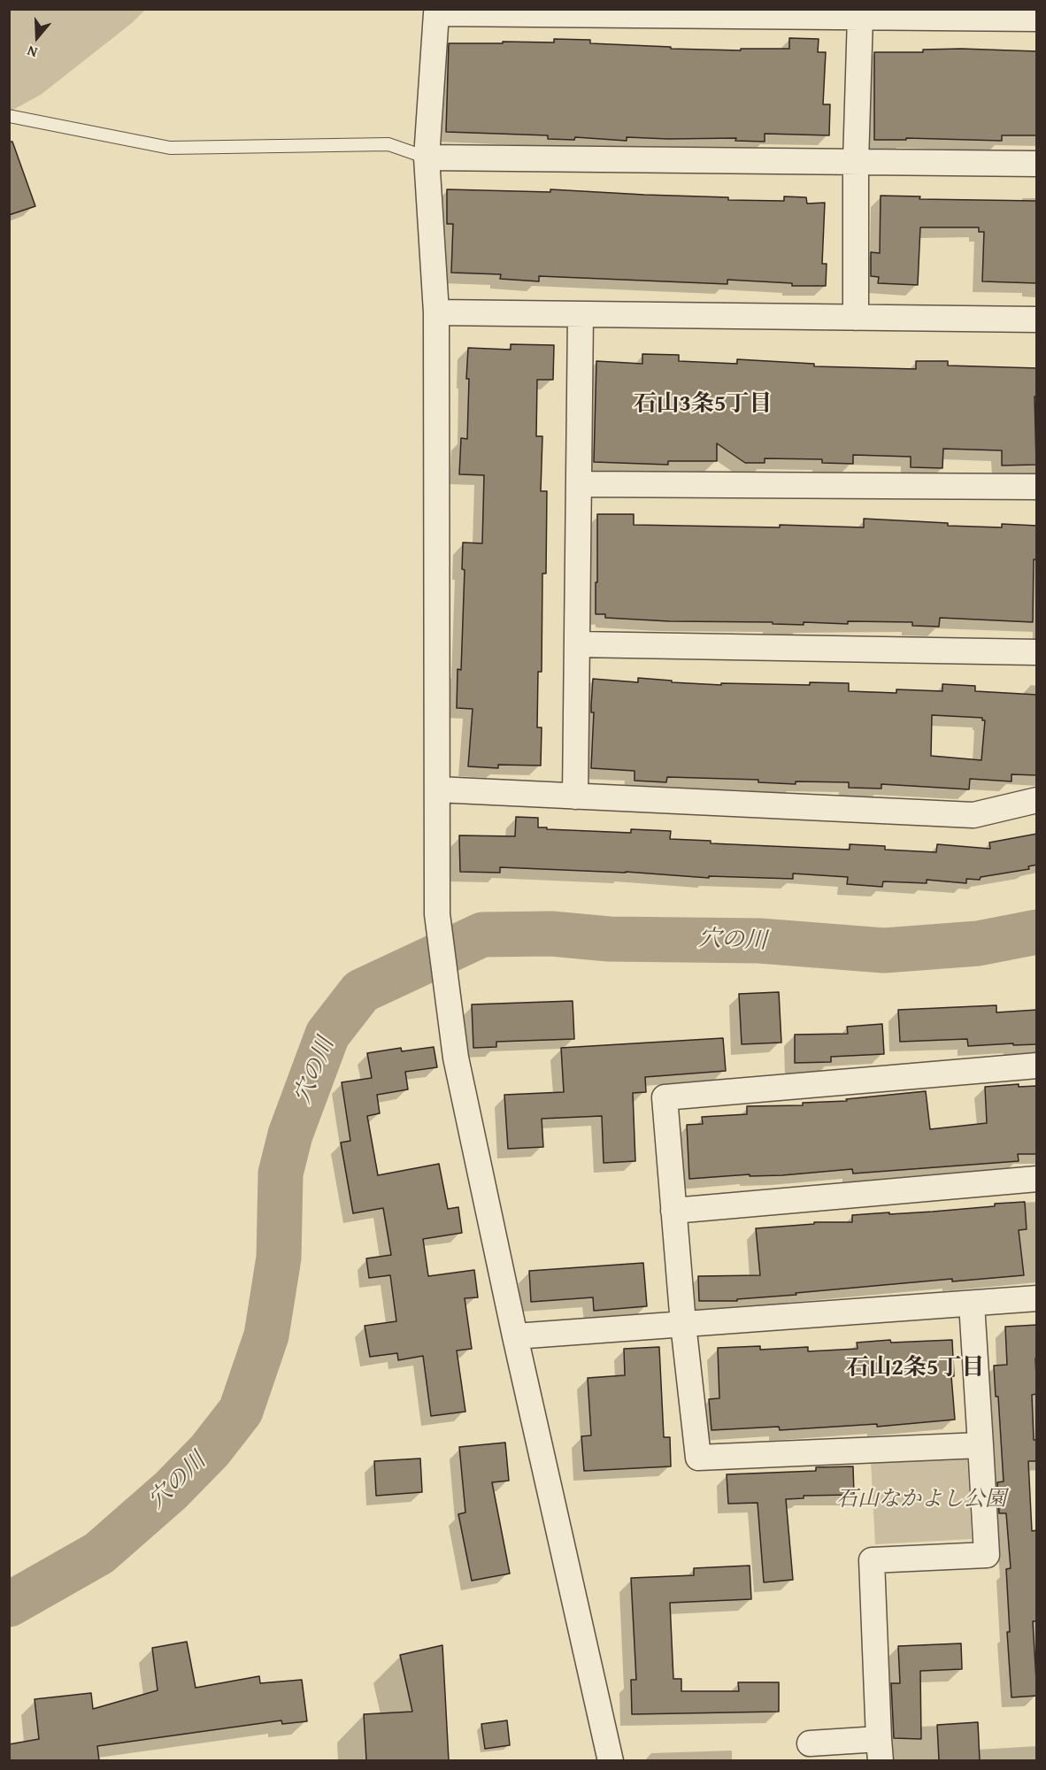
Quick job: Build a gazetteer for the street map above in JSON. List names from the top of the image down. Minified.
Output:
{"districts":["石山3条5丁目","石山2条5丁目"],"water":["穴の川"],"parks":["石山なかよし公園"],"north":"bottom"}
